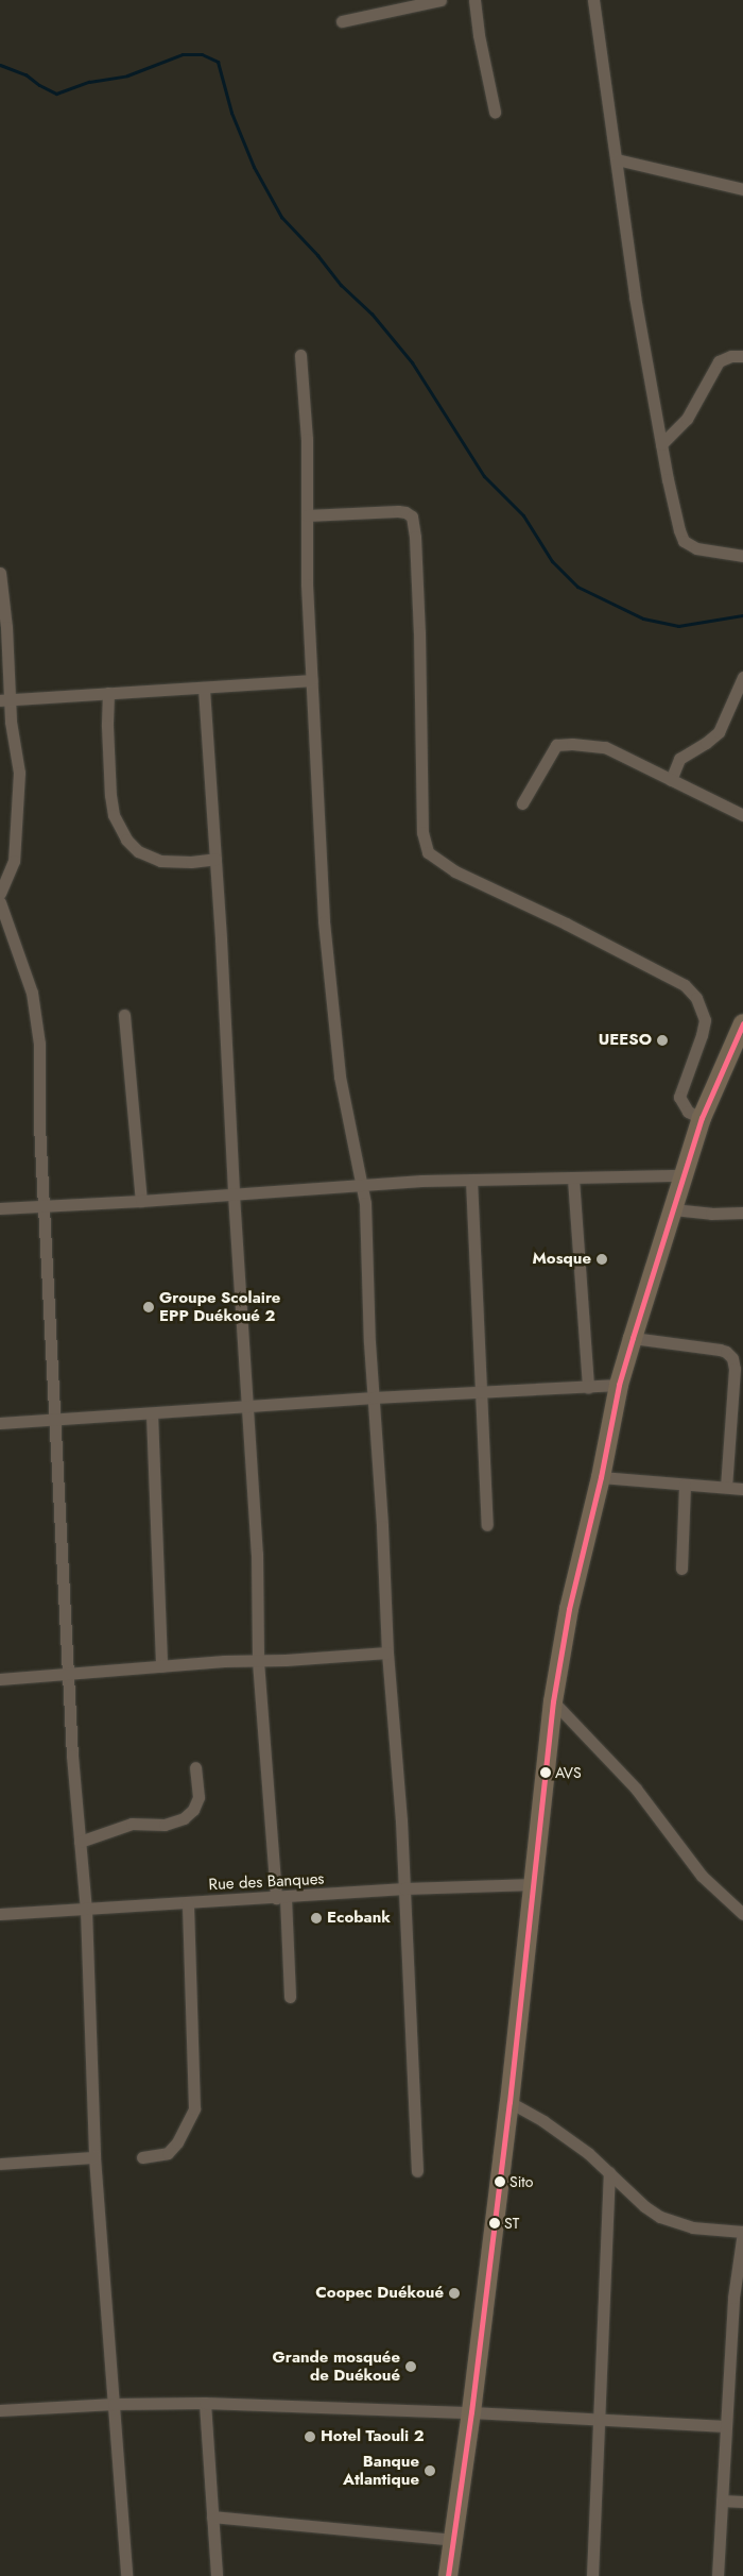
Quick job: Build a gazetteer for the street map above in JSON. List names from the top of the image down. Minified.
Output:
{"streets":{"street":["Rue des Banques"]},"places":["UEESO","Mosque","Groupe Scolaire EPP Duékoué 2","AVS","Ecobank","Sito","ST","Coopec Duékoué","Grande mosquée de Duékoué","Hotel Taouli 2","Banque Atlantique"]}
